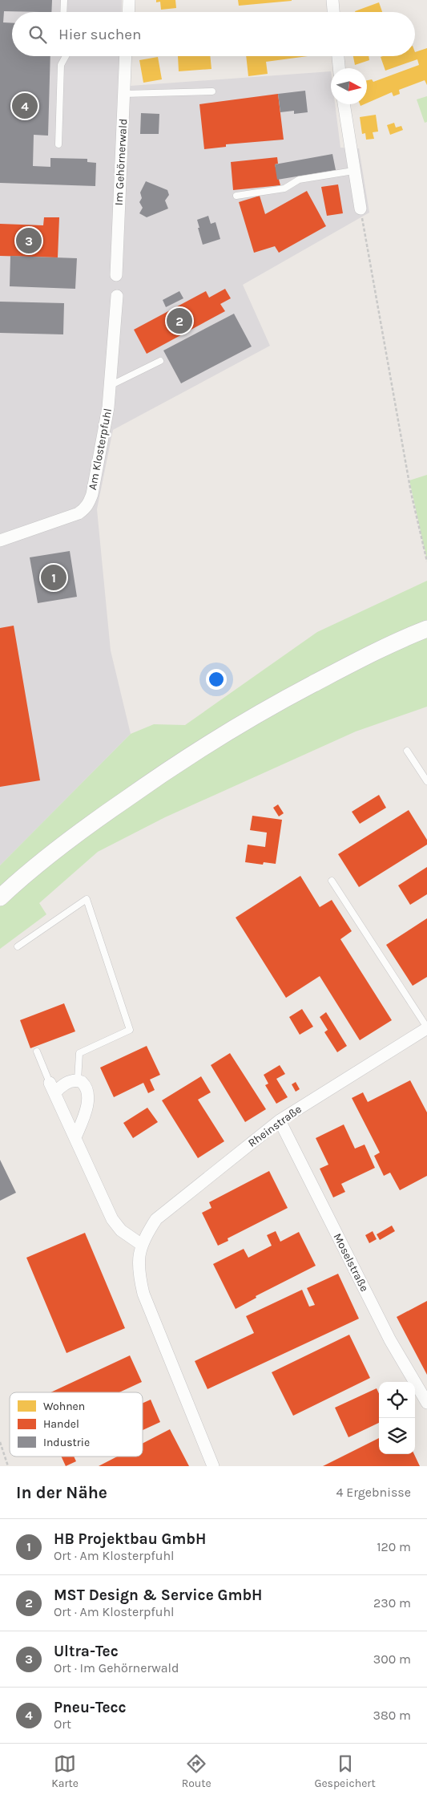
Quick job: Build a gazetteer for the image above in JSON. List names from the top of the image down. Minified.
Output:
{"streets":{"street":["Im Gehörnerwald","Am Klosterpfuhl","Rheinstraße","Moselstraße"]},"crossings":[["Rheinstraße","Moselstraße"]],"legend":["Wohnen","Handel","Industrie"],"north":"right","page":{"search":"Hier suchen","pins":["4","3","2","1"],"heading":["In der Nähe","4 Ergebnisse"],"list":[{"mark":"1","name":"HB Projektbau GmbH","note":"Ort · Am Klosterpfuhl","value":"120 m"},{"mark":"2","name":"MST Design & Service GmbH","note":"Ort · Am Klosterpfuhl","value":"230 m"},{"mark":"3","name":"Ultra-Tec","note":"Ort · Im Gehörnerwald","value":"300 m"},{"mark":"4","name":"Pneu-Tecc","note":"Ort","value":"380 m"}],"nav":["Karte","Route","Gespeichert"]}}
